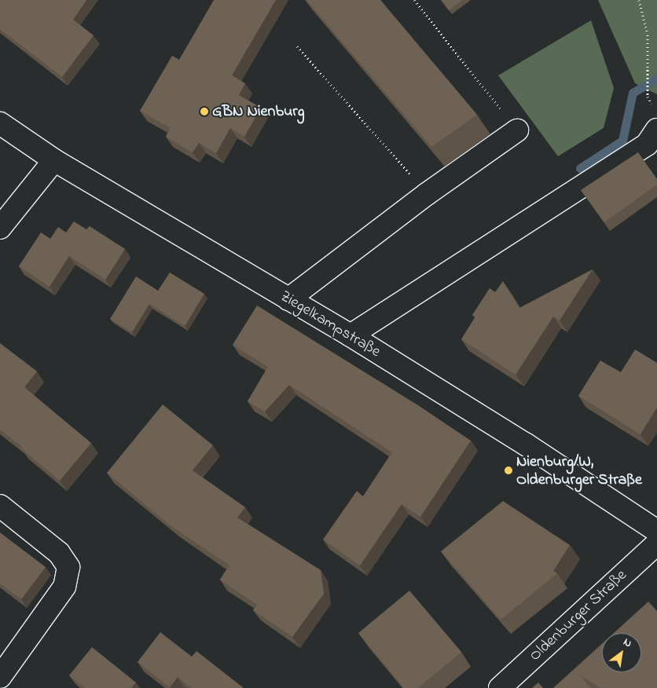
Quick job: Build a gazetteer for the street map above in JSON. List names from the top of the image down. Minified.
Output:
{"streets":{"street":["Ziegelkampstraße","Oldenburger Straße"]},"places":["GBN Nienburg","Nienburg/W, Oldenburger Straße"],"north":"top right"}
